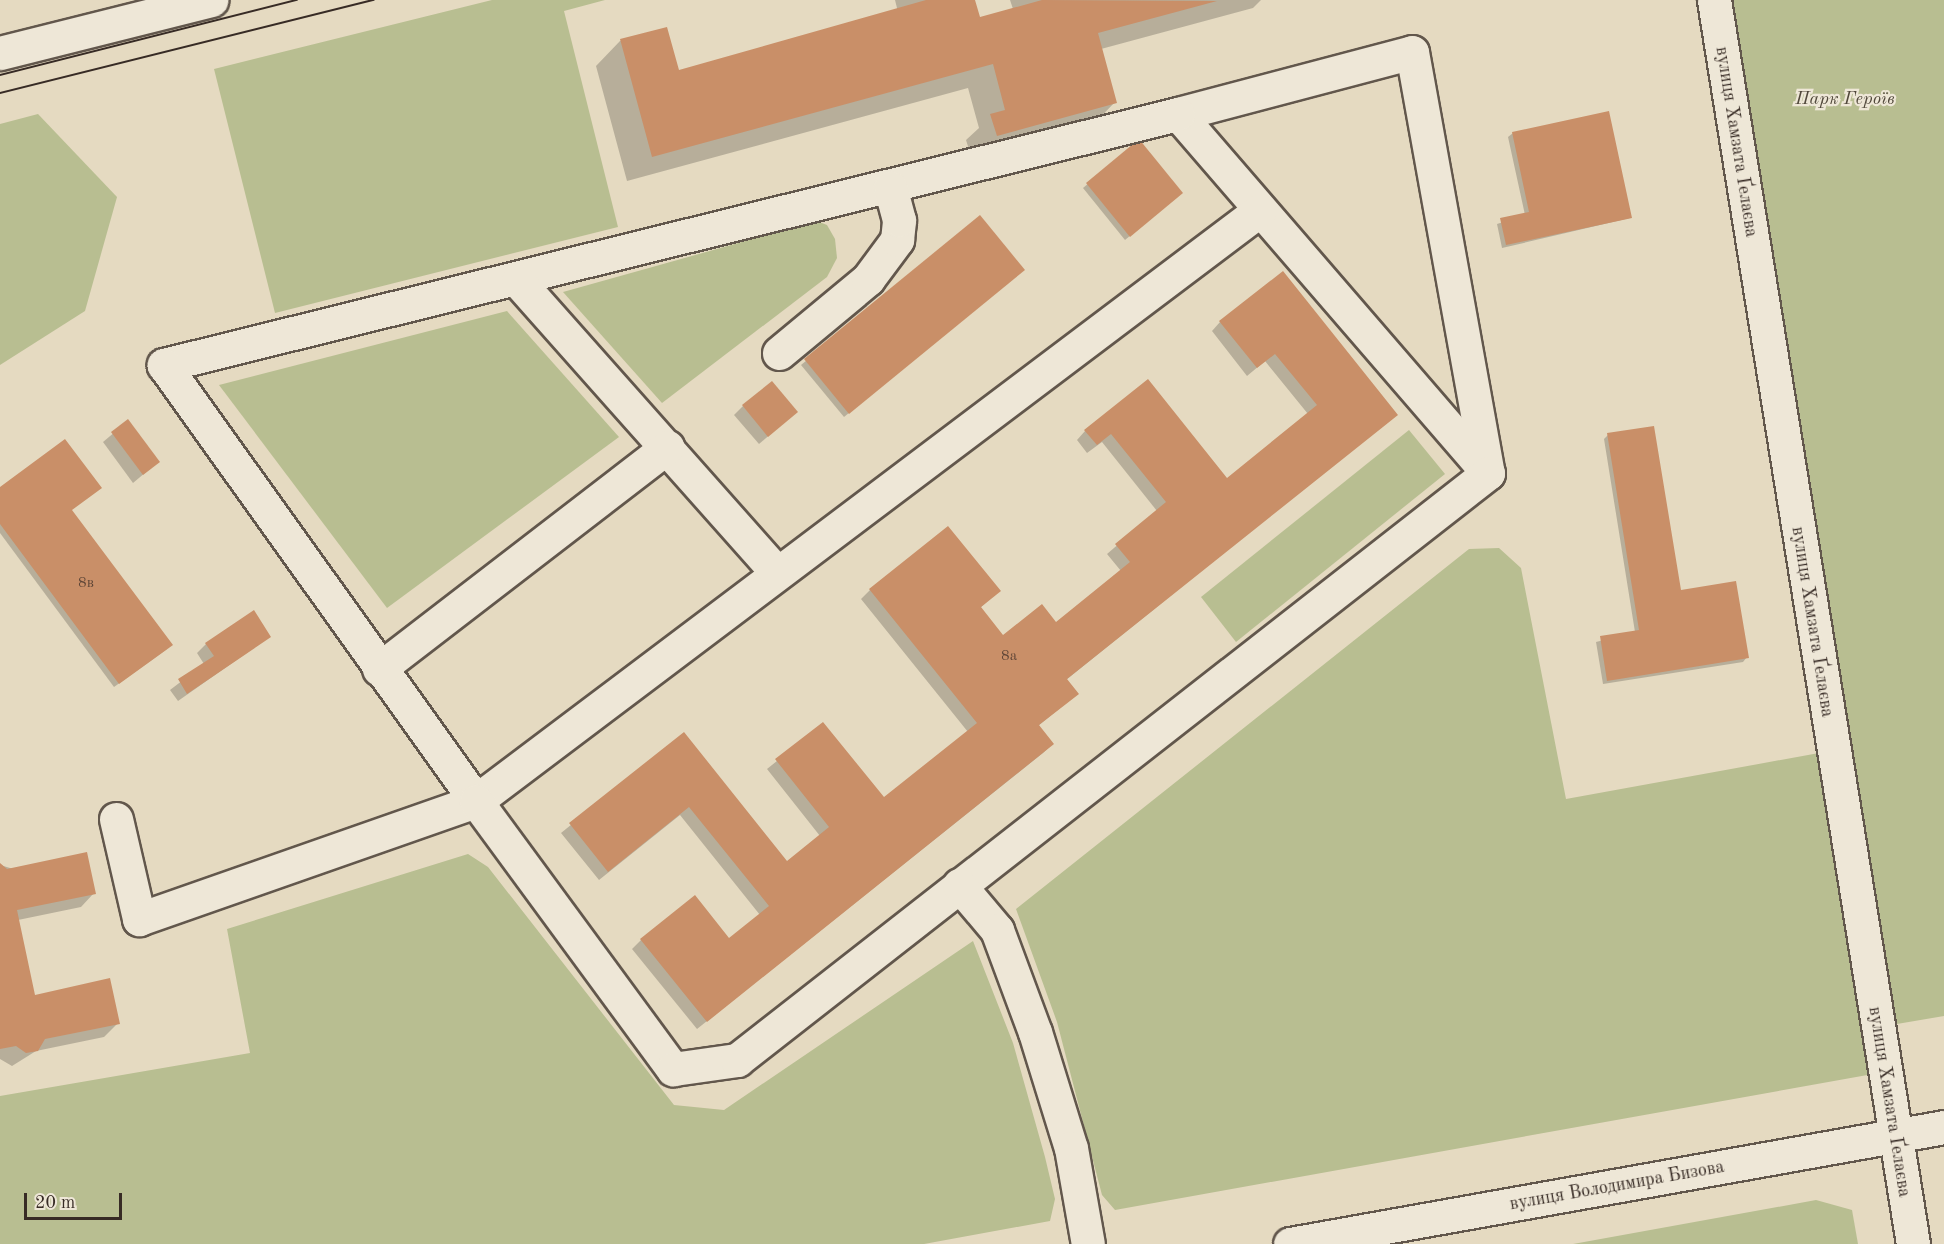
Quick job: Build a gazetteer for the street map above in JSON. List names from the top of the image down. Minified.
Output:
{"streets":{"street":["вулиця Хамзата Ґелаєва","вулиця Володимира Бизова"]},"crossings":[["вулиця Хамзата Ґелаєва","вулиця Володимира Бизова"]],"parks":["Парк Героїв"],"house_numbers":["8в","8а"],"scale_bar":"20 m"}
